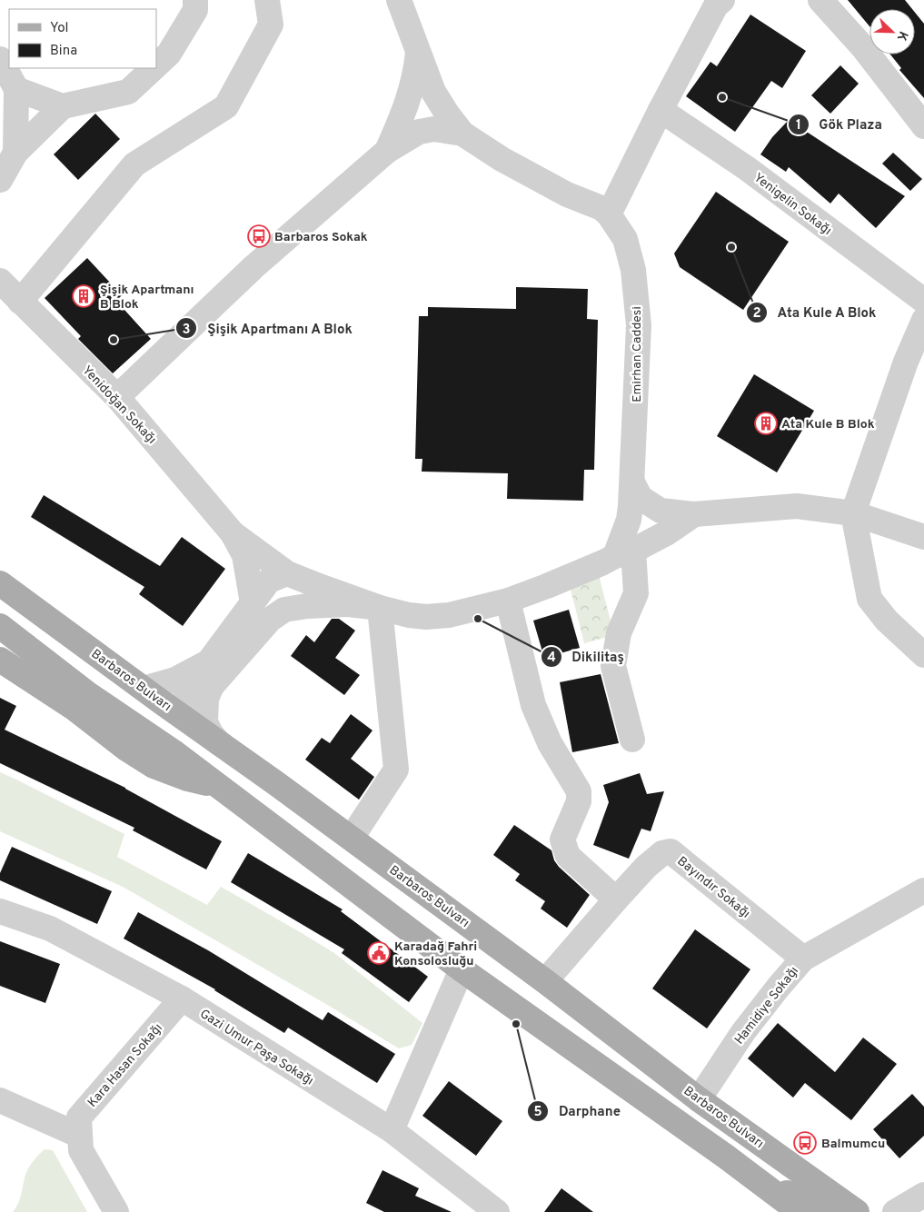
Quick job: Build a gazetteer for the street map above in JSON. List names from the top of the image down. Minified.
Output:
{"streets":{"main road":["Barbaros Bulvarı"],"street":["Yenigelin Sokağı","Emirhan Caddesi","Yenidoğan Sokağı","Bayındır Sokağı","Hamidiye Sokağı","Gazi Umur Paşa Sokağı","Kara Hasan Sokağı"]},"crossings":[["Barbaros Bulvarı","Bayındır Sokağı"],["Barbaros Bulvarı","Hamidiye Sokağı"],["Bayındır Sokağı","Hamidiye Sokağı"],["Gazi Umur Paşa Sokağı","Kara Hasan Sokağı"]],"places":{"other":["Gök Plaza","Ata Kule A Blok","Şişik Apartmanı A Blok","Dikilitaş","Darphane"],"bus stop":["Barbaros Sokak","Balmumcu"],"building":["Şişik Apartmanı B Blok","Ata Kule B Blok"],"public building":["Karadağ Fahri Konsolosluğu"]},"legend":["Yol","Bina"],"north":"bottom right"}
